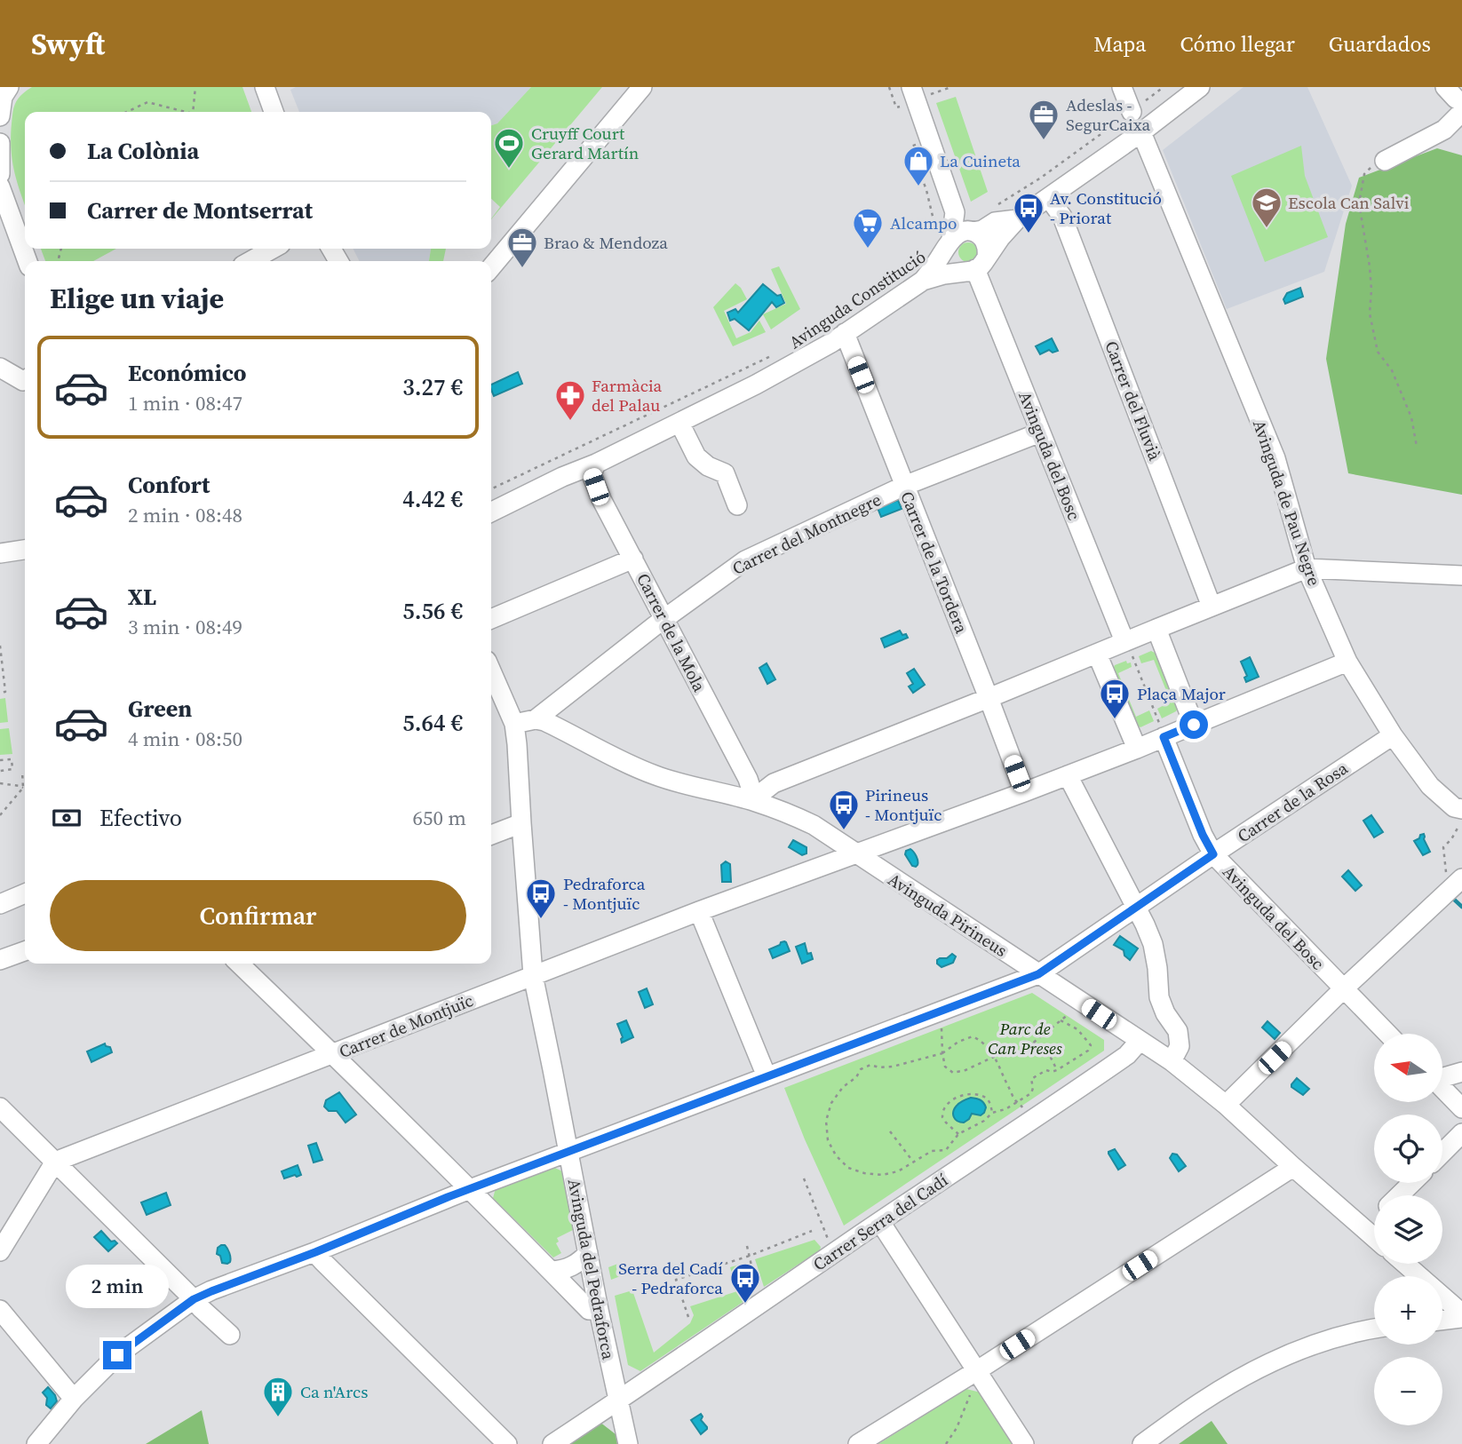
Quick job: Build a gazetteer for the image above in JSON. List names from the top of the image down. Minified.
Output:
{"streets":{"street":["Avinguda Constitució","Carrer del Fluvià","Avinguda del Bosc","Avinguda de Pau Negre","Carrer del Montnegre","Carrer de la Tordera","Carrer de la Mola","Carrer de la Rosa","Avinguda Pirineus","Carrer de Montjuïc","Carrer Serra del Cadí","Avinguda del Pedraforca"]},"crossings":[["Avinguda Constitució","Avinguda del Bosc"],["Avinguda Constitució","Carrer de la Tordera"],["Avinguda Constitució","Carrer de la Mola"],["Avinguda del Bosc","Carrer del Montnegre"],["Avinguda del Bosc","Carrer de la Rosa"],["Avinguda de Pau Negre","Carrer de la Rosa"],["Carrer del Montnegre","Carrer de la Tordera"],["Carrer del Montnegre","Carrer de la Mola"],["Carrer del Montnegre","Avinguda Pirineus"],["Carrer de la Tordera","Carrer de Montjuïc"],["Carrer de la Mola","Avinguda Pirineus"],["Carrer de la Rosa","Avinguda Pirineus"],["Carrer de la Rosa","Avinguda del Pedraforca"],["Avinguda Pirineus","Carrer de Montjuïc"],["Avinguda Pirineus","Carrer Serra del Cadí"],["Carrer de Montjuïc","Avinguda del Pedraforca"],["Carrer Serra del Cadí","Avinguda del Pedraforca"]],"parks":["Parc de Can Preses"],"places":{"office":["Adeslas - SegurCaixa","Brao & Mendoza"],"sports":["Cruyff Court Gerard Martín"],"shop":["La Cuineta"],"school or university":["Escola Can Salvi"],"bus stop":["Av. Constitució - Priorat","Plaça Major","Pirineus - Montjuïc","Pedraforca - Montjuïc","Serra del Cadí - Pedraforca"],"supermarket":["Alcampo"],"pharmacy":["Farmàcia del Palau"],"building":["Ca n'Arcs"]},"north":"left","page":{"header":"Swyft","nav":["Mapa","Cómo llegar","Guardados"],"banner":["La Colònia","Carrer de Montserrat"],"heading":"Elige un viaje","list":[{"name":"Económico","note":"1 min · 08:47","value":"3.27 €"},{"name":"Confort","note":"2 min · 08:48","value":"4.42 €"},{"name":"XL","note":"3 min · 08:49","value":"5.56 €"},{"name":"Green","note":"4 min · 08:50","value":"5.64 €"}],"pay":["Efectivo","650 m"],"buttons":"Confirmar","map_buttons":["+","−"],"bubble":"2 min"}}
